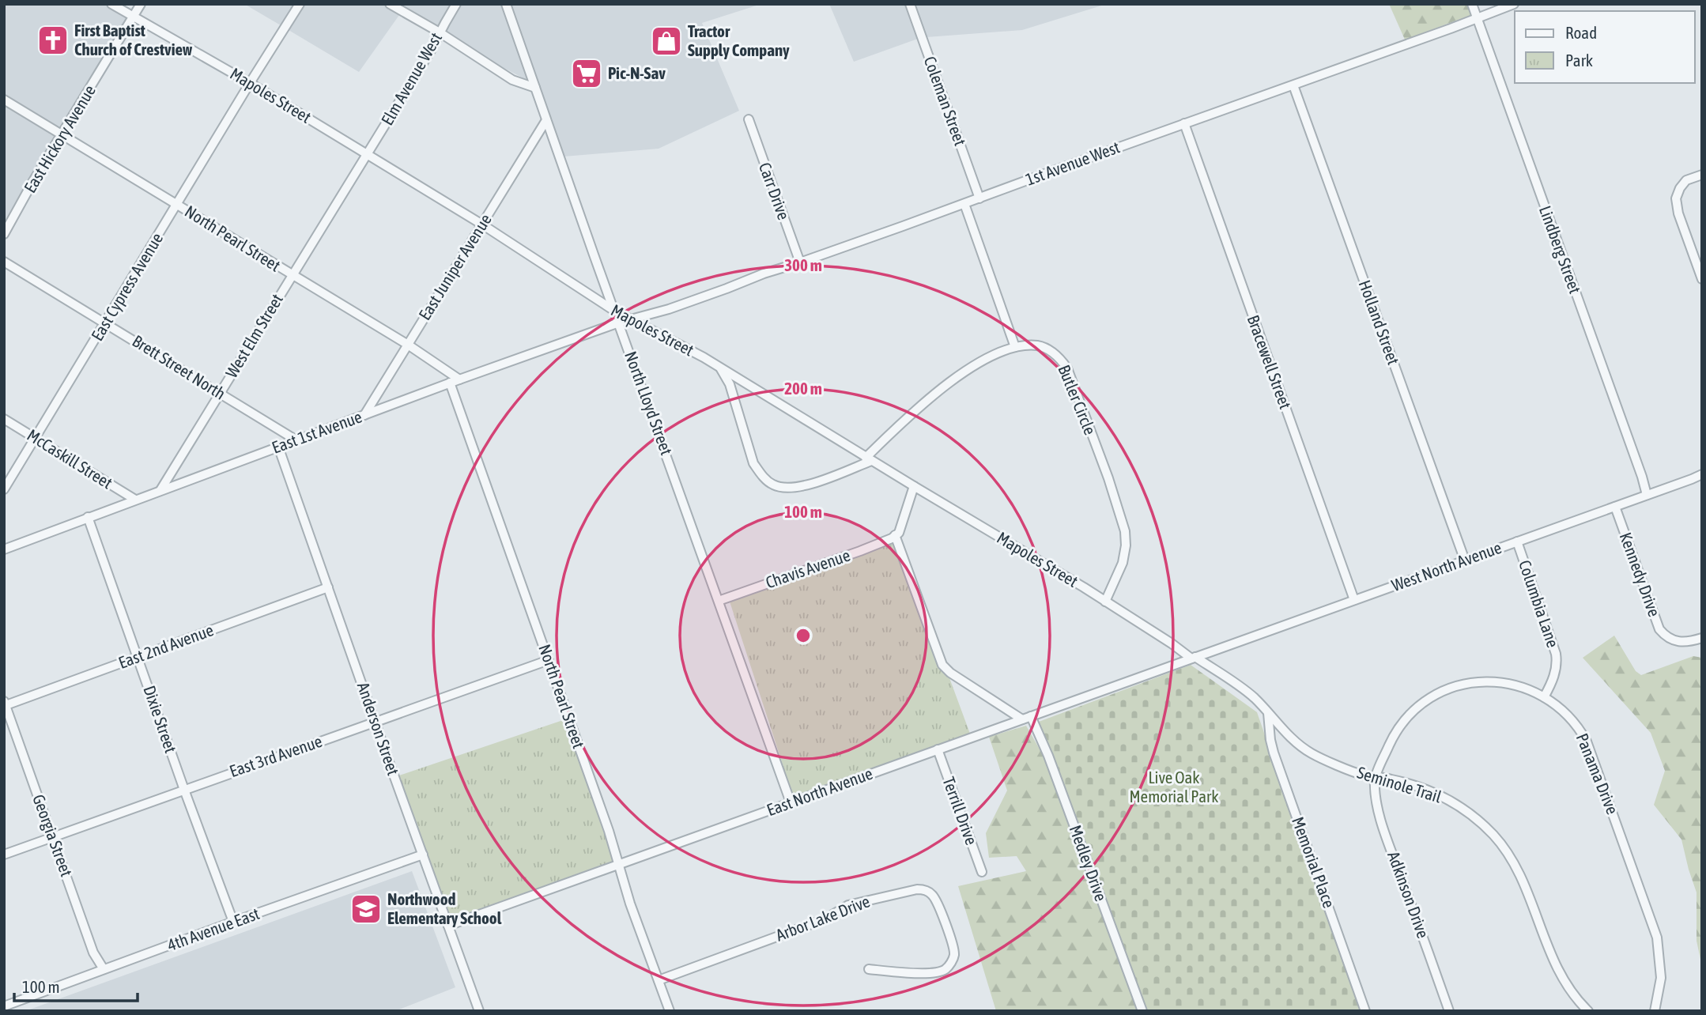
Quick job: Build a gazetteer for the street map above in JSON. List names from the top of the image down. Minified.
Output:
{"streets":{"street":["Elm Avenue West","Mapoles Street","Coleman Street","East Hickory Avenue","1st Avenue West","Carr Drive","North Pearl Street","Lindberg Street","East Juniper Avenue","East Cypress Avenue","Holland Street","West Elm Street","Bracewell Street","Brett Street North","Butler Circle","North Lloyd Street","East 1st Avenue","McCaskill Street","West North Avenue","Chavis Avenue","Kennedy Drive","Columbia Lane","East 2nd Avenue","Dixie Street","Anderson Street","East 3rd Avenue","Panama Drive","Seminole Trail","East North Avenue","Terrill Drive","Georgia Street","Memorial Place","Medley Drive","Adkinson Drive","Arbor Lake Drive","4th Avenue East"]},"crossings":[["Elm Avenue West","Mapoles Street"],["Elm Avenue West","West Elm Street"],["Mapoles Street","East Hickory Avenue"],["Mapoles Street","1st Avenue West"],["Mapoles Street","East Juniper Avenue"],["Mapoles Street","East Cypress Avenue"],["Mapoles Street","West Elm Street"],["Mapoles Street","Butler Circle"],["Mapoles Street","North Lloyd Street"],["Mapoles Street","East 1st Avenue"],["Mapoles Street","West North Avenue"],["Mapoles Street","Seminole Trail"],["Mapoles Street","East North Avenue"],["Coleman Street","1st Avenue West"],["East Hickory Avenue","North Pearl Street"],["1st Avenue West","Carr Drive"],["1st Avenue West","Lindberg Street"],["1st Avenue West","Holland Street"],["1st Avenue West","Bracewell Street"],["1st Avenue West","East 1st Avenue"],["North Pearl Street","East Juniper Avenue"],["North Pearl Street","East Cypress Avenue"],["North Pearl Street","West Elm Street"],["North Pearl Street","East 1st Avenue"],["North Pearl Street","East 3rd Avenue"],["North Pearl Street","East North Avenue"],["North Pearl Street","Arbor Lake Drive"],["Lindberg Street","West North Avenue"],["East Juniper Avenue","North Lloyd Street"],["East Juniper Avenue","East 1st Avenue"],["East Cypress Avenue","Brett Street North"],["East Cypress Avenue","McCaskill Street"],["Holland Street","West North Avenue"],["West Elm Street","Brett Street North"],["West Elm Street","East 1st Avenue"],["Bracewell Street","West North Avenue"],["Brett Street North","East 1st Avenue"],["North Lloyd Street","East 1st Avenue"],["North Lloyd Street","Chavis Avenue"],["North Lloyd Street","East North Avenue"],["East 1st Avenue","McCaskill Street"],["East 1st Avenue","Dixie Street"],["East 1st Avenue","Anderson Street"],["West North Avenue","Kennedy Drive"],["West North Avenue","Columbia Lane"],["West North Avenue","Seminole Trail"],["West North Avenue","East North Avenue"],["Columbia Lane","Panama Drive"],["East 2nd Avenue","Dixie Street"],["East 2nd Avenue","Anderson Street"],["East 2nd Avenue","Georgia Street"],["Dixie Street","East 3rd Avenue"],["Dixie Street","4th Avenue East"],["Anderson Street","East 3rd Avenue"],["Anderson Street","East North Avenue"],["Anderson Street","4th Avenue East"],["East 3rd Avenue","Georgia Street"],["Panama Drive","Seminole Trail"],["Panama Drive","Adkinson Drive"],["Seminole Trail","East North Avenue"],["Seminole Trail","Memorial Place"],["Seminole Trail","Adkinson Drive"],["East North Avenue","Terrill Drive"],["East North Avenue","Medley Drive"],["Georgia Street","4th Avenue East"]],"parks":["Live Oak Memorial Park"],"places":{"church":["First Baptist Church of Crestview"],"shop":["Tractor Supply Company"],"supermarket":["Pic-N-Sav"],"school or university":["Northwood Elementary School"]},"legend":["Road","Park"],"scale_bar":"100 m","rings":["300 m","200 m","100 m"]}
